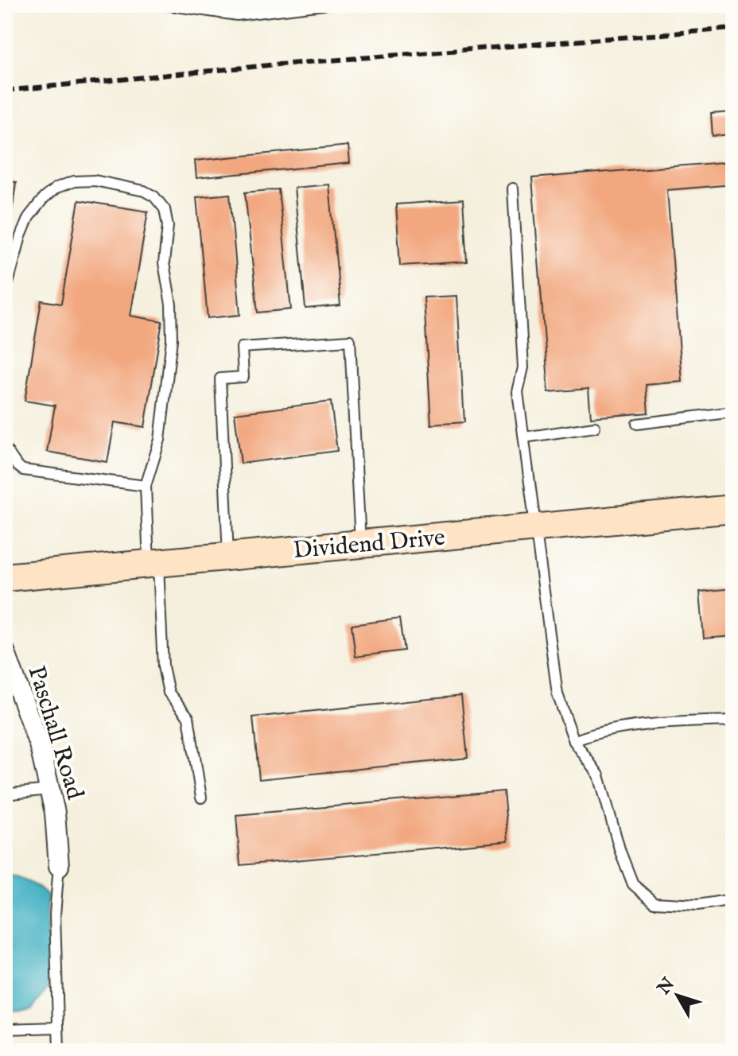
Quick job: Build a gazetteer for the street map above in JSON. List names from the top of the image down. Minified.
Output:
{"streets":{"street":["Dividend Drive","Paschall Road"]},"north":"top left"}
